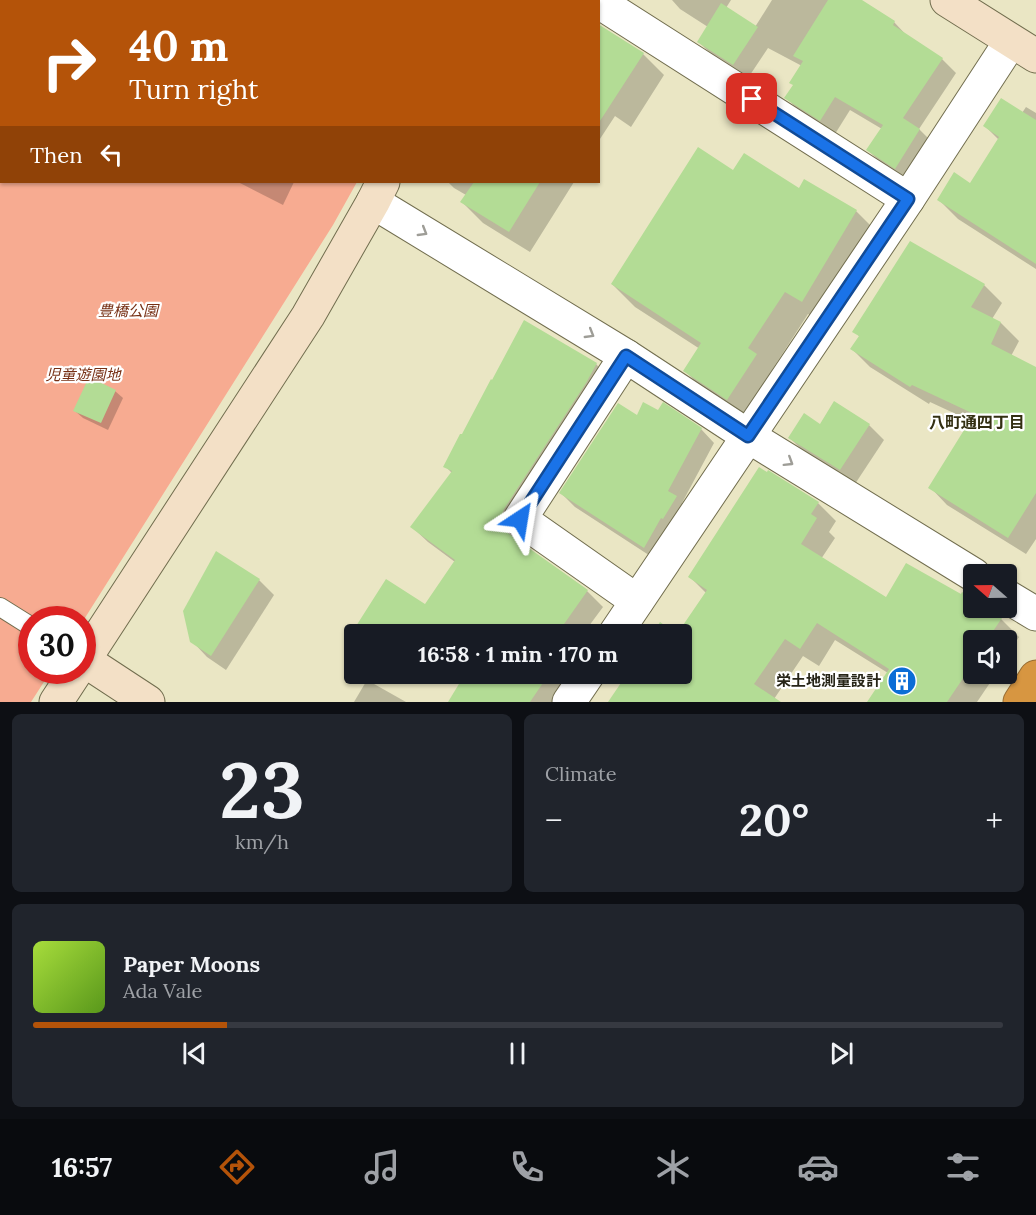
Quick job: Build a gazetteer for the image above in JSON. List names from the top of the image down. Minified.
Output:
{"districts":["八町通四丁目"],"parks":["豊橋公園","児童遊園地"],"places":{"building":["栄土地測量設計"]},"north":"left","page":{"turn":["40 m","Turn right"],"then":"Then","limit":"30","trip":"16:58 · 1 min · 170 m","tile":[["23","km/h"],"Climate"],"heat":["−","20°","+"],"song":["Paper Moons","Ada Vale"],"tabs":"16:57"}}
